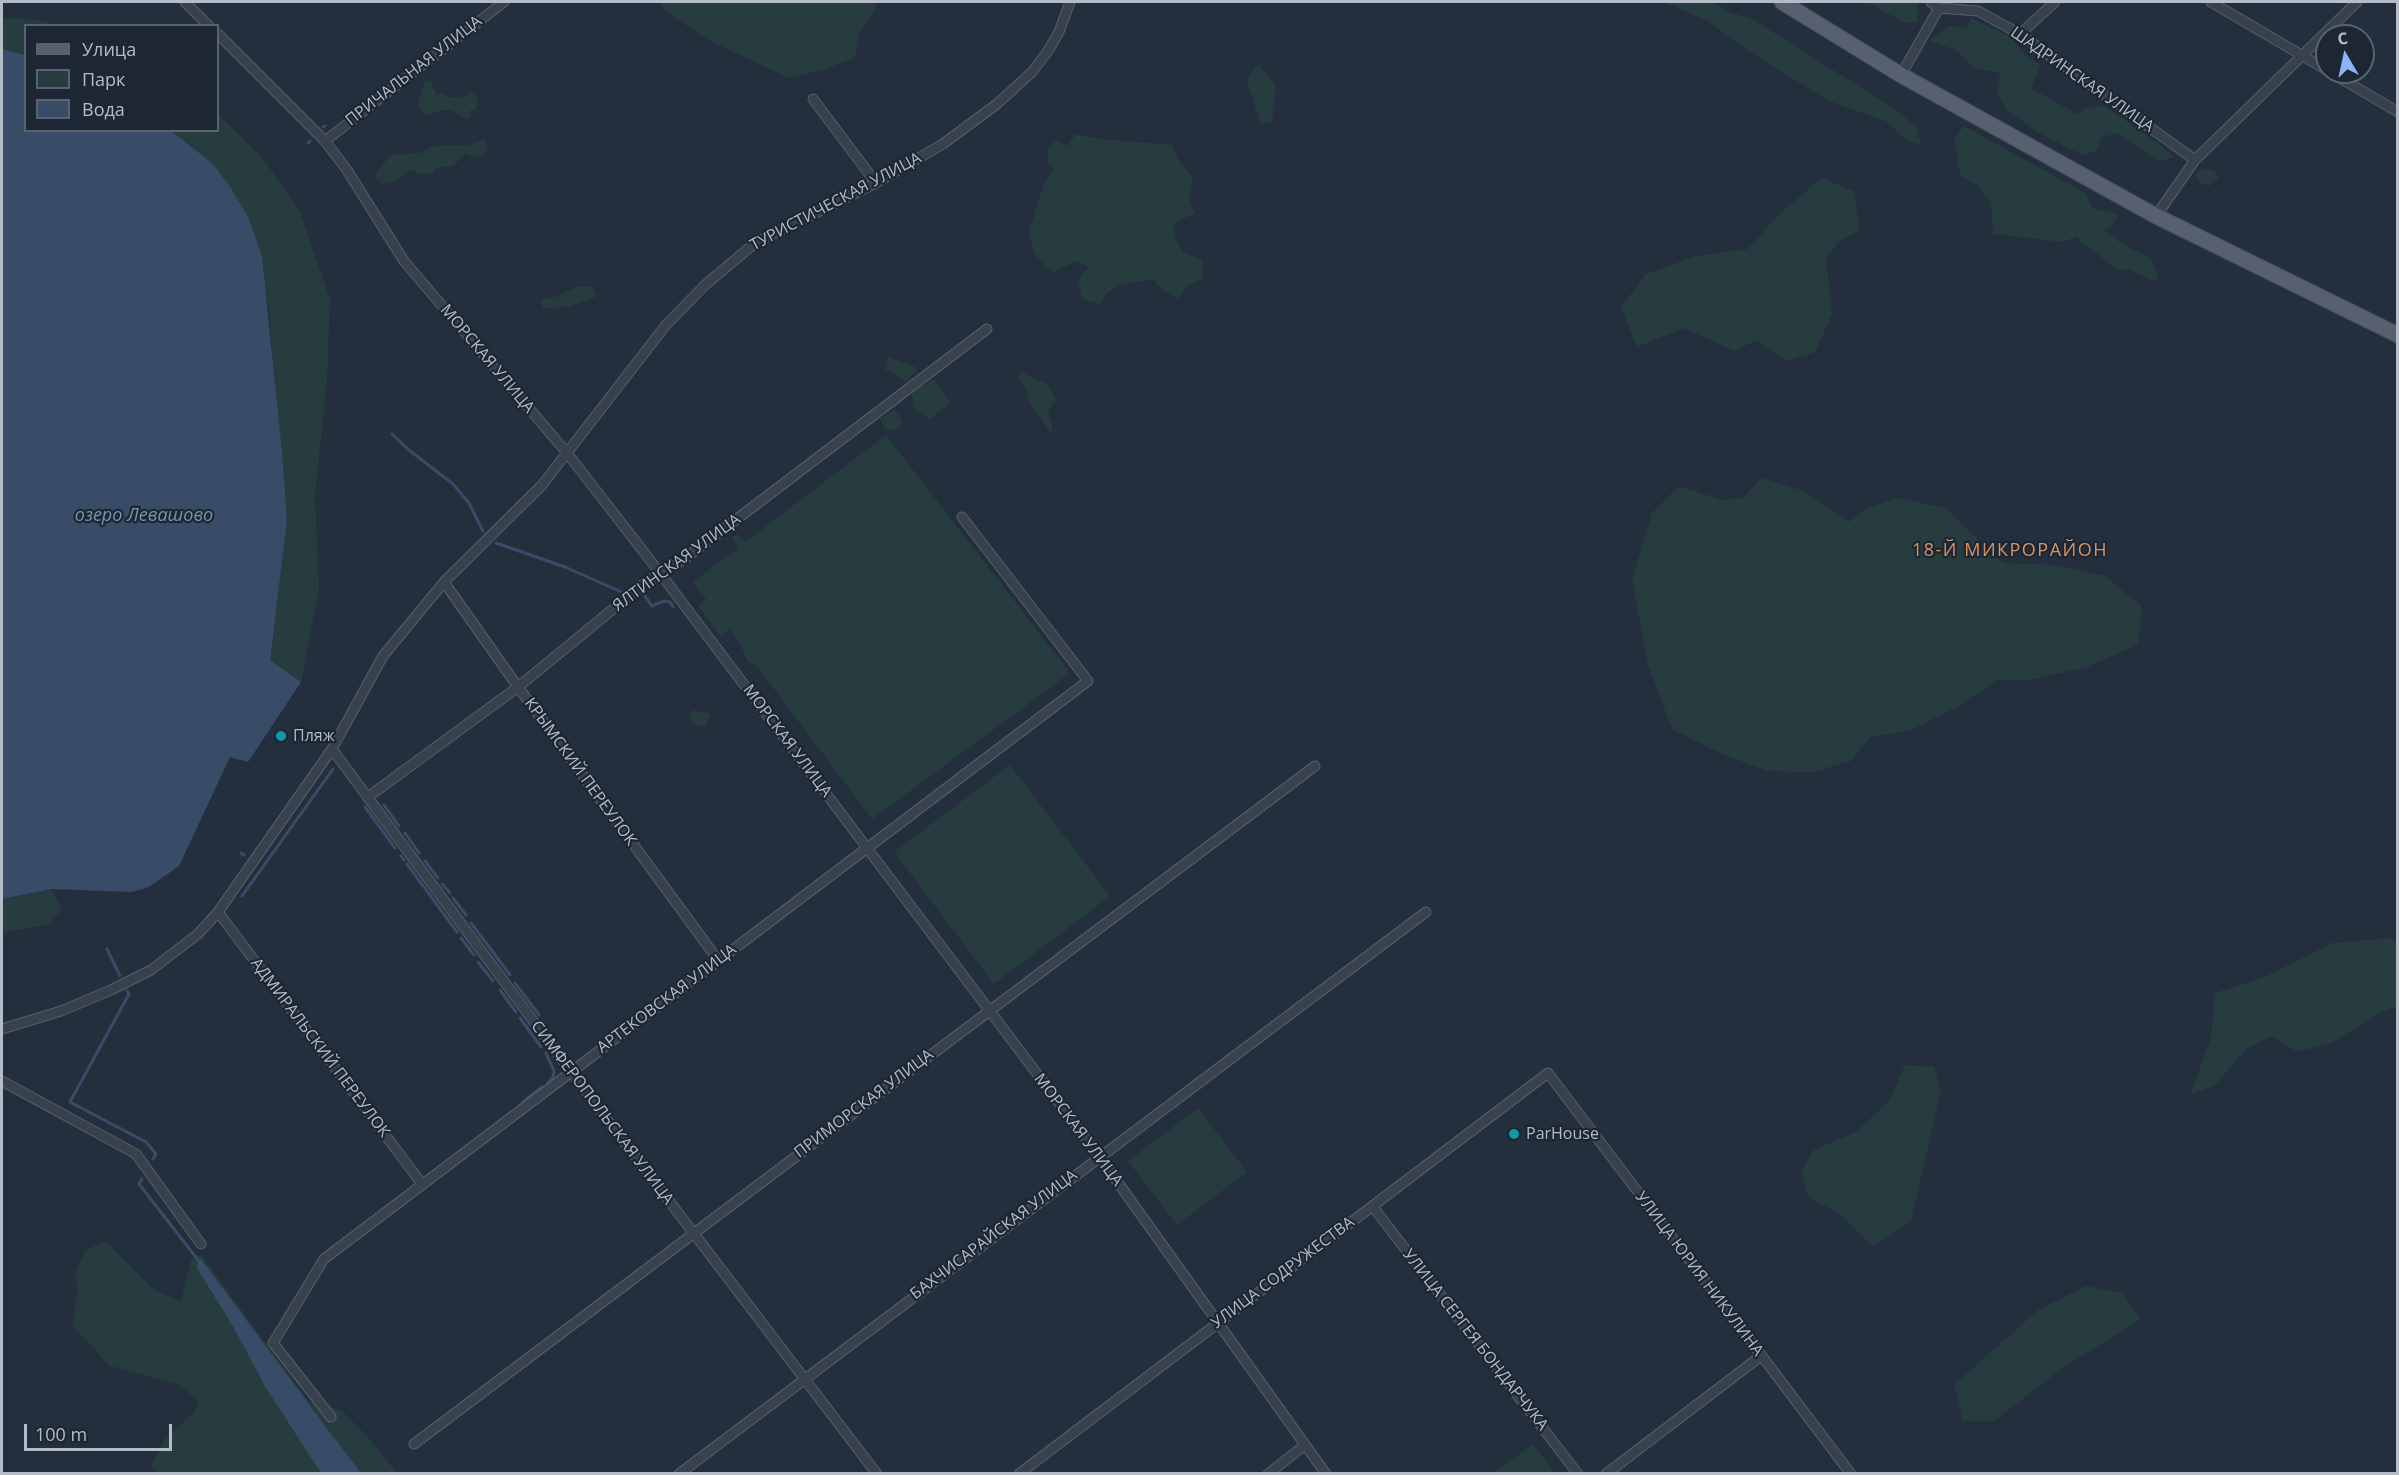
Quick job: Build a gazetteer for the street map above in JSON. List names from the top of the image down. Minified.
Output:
{"streets":{"street":["ПРИЧАЛЬНАЯ УЛИЦА","ШАДРИНСКАЯ УЛИЦА","ТУРИСТИЧЕСКАЯ УЛИЦА","МОРСКАЯ УЛИЦА","ЯЛТИНСКАЯ УЛИЦА","КРЫМСКИЙ ПЕРЕУЛОК","АРТЕКОВСКАЯ УЛИЦА","АДМИРАЛЬСКИЙ ПЕРЕУЛОК","ПРИМОРСКАЯ УЛИЦА","СИМФЕРОПОЛЬСКАЯ УЛИЦА","БАХЧИСАРАЙСКАЯ УЛИЦА","УЛИЦА СОДРУЖЕСТВА","УЛИЦА ЮРИЯ НИКУЛИНА","УЛИЦА СЕРГЕЯ БОНДАРЧУКА"]},"crossings":[["ПРИЧАЛЬНАЯ УЛИЦА","МОРСКАЯ УЛИЦА"],["ТУРИСТИЧЕСКАЯ УЛИЦА","МОРСКАЯ УЛИЦА"],["ТУРИСТИЧЕСКАЯ УЛИЦА","КРЫМСКИЙ ПЕРЕУЛОК"],["ТУРИСТИЧЕСКАЯ УЛИЦА","АДМИРАЛЬСКИЙ ПЕРЕУЛОК"],["ТУРИСТИЧЕСКАЯ УЛИЦА","СИМФЕРОПОЛЬСКАЯ УЛИЦА"],["МОРСКАЯ УЛИЦА","ЯЛТИНСКАЯ УЛИЦА"],["МОРСКАЯ УЛИЦА","АРТЕКОВСКАЯ УЛИЦА"],["МОРСКАЯ УЛИЦА","ПРИМОРСКАЯ УЛИЦА"],["МОРСКАЯ УЛИЦА","БАХЧИСАРАЙСКАЯ УЛИЦА"],["МОРСКАЯ УЛИЦА","УЛИЦА СОДРУЖЕСТВА"],["ЯЛТИНСКАЯ УЛИЦА","КРЫМСКИЙ ПЕРЕУЛОК"],["ЯЛТИНСКАЯ УЛИЦА","СИМФЕРОПОЛЬСКАЯ УЛИЦА"],["КРЫМСКИЙ ПЕРЕУЛОК","АРТЕКОВСКАЯ УЛИЦА"],["АРТЕКОВСКАЯ УЛИЦА","АДМИРАЛЬСКИЙ ПЕРЕУЛОК"],["АРТЕКОВСКАЯ УЛИЦА","СИМФЕРОПОЛЬСКАЯ УЛИЦА"],["ПРИМОРСКАЯ УЛИЦА","СИМФЕРОПОЛЬСКАЯ УЛИЦА"],["СИМФЕРОПОЛЬСКАЯ УЛИЦА","БАХЧИСАРАЙСКАЯ УЛИЦА"],["УЛИЦА СОДРУЖЕСТВА","УЛИЦА ЮРИЯ НИКУЛИНА"],["УЛИЦА СОДРУЖЕСТВА","УЛИЦА СЕРГЕЯ БОНДАРЧУКА"]],"districts":["18-Й МИКРОРАЙОН"],"water":["озеро Левашово"],"places":["Пляж","ParHouse"],"legend":["Улица","Парк","Вода"],"scale_bar":"100 m","north":"top"}
